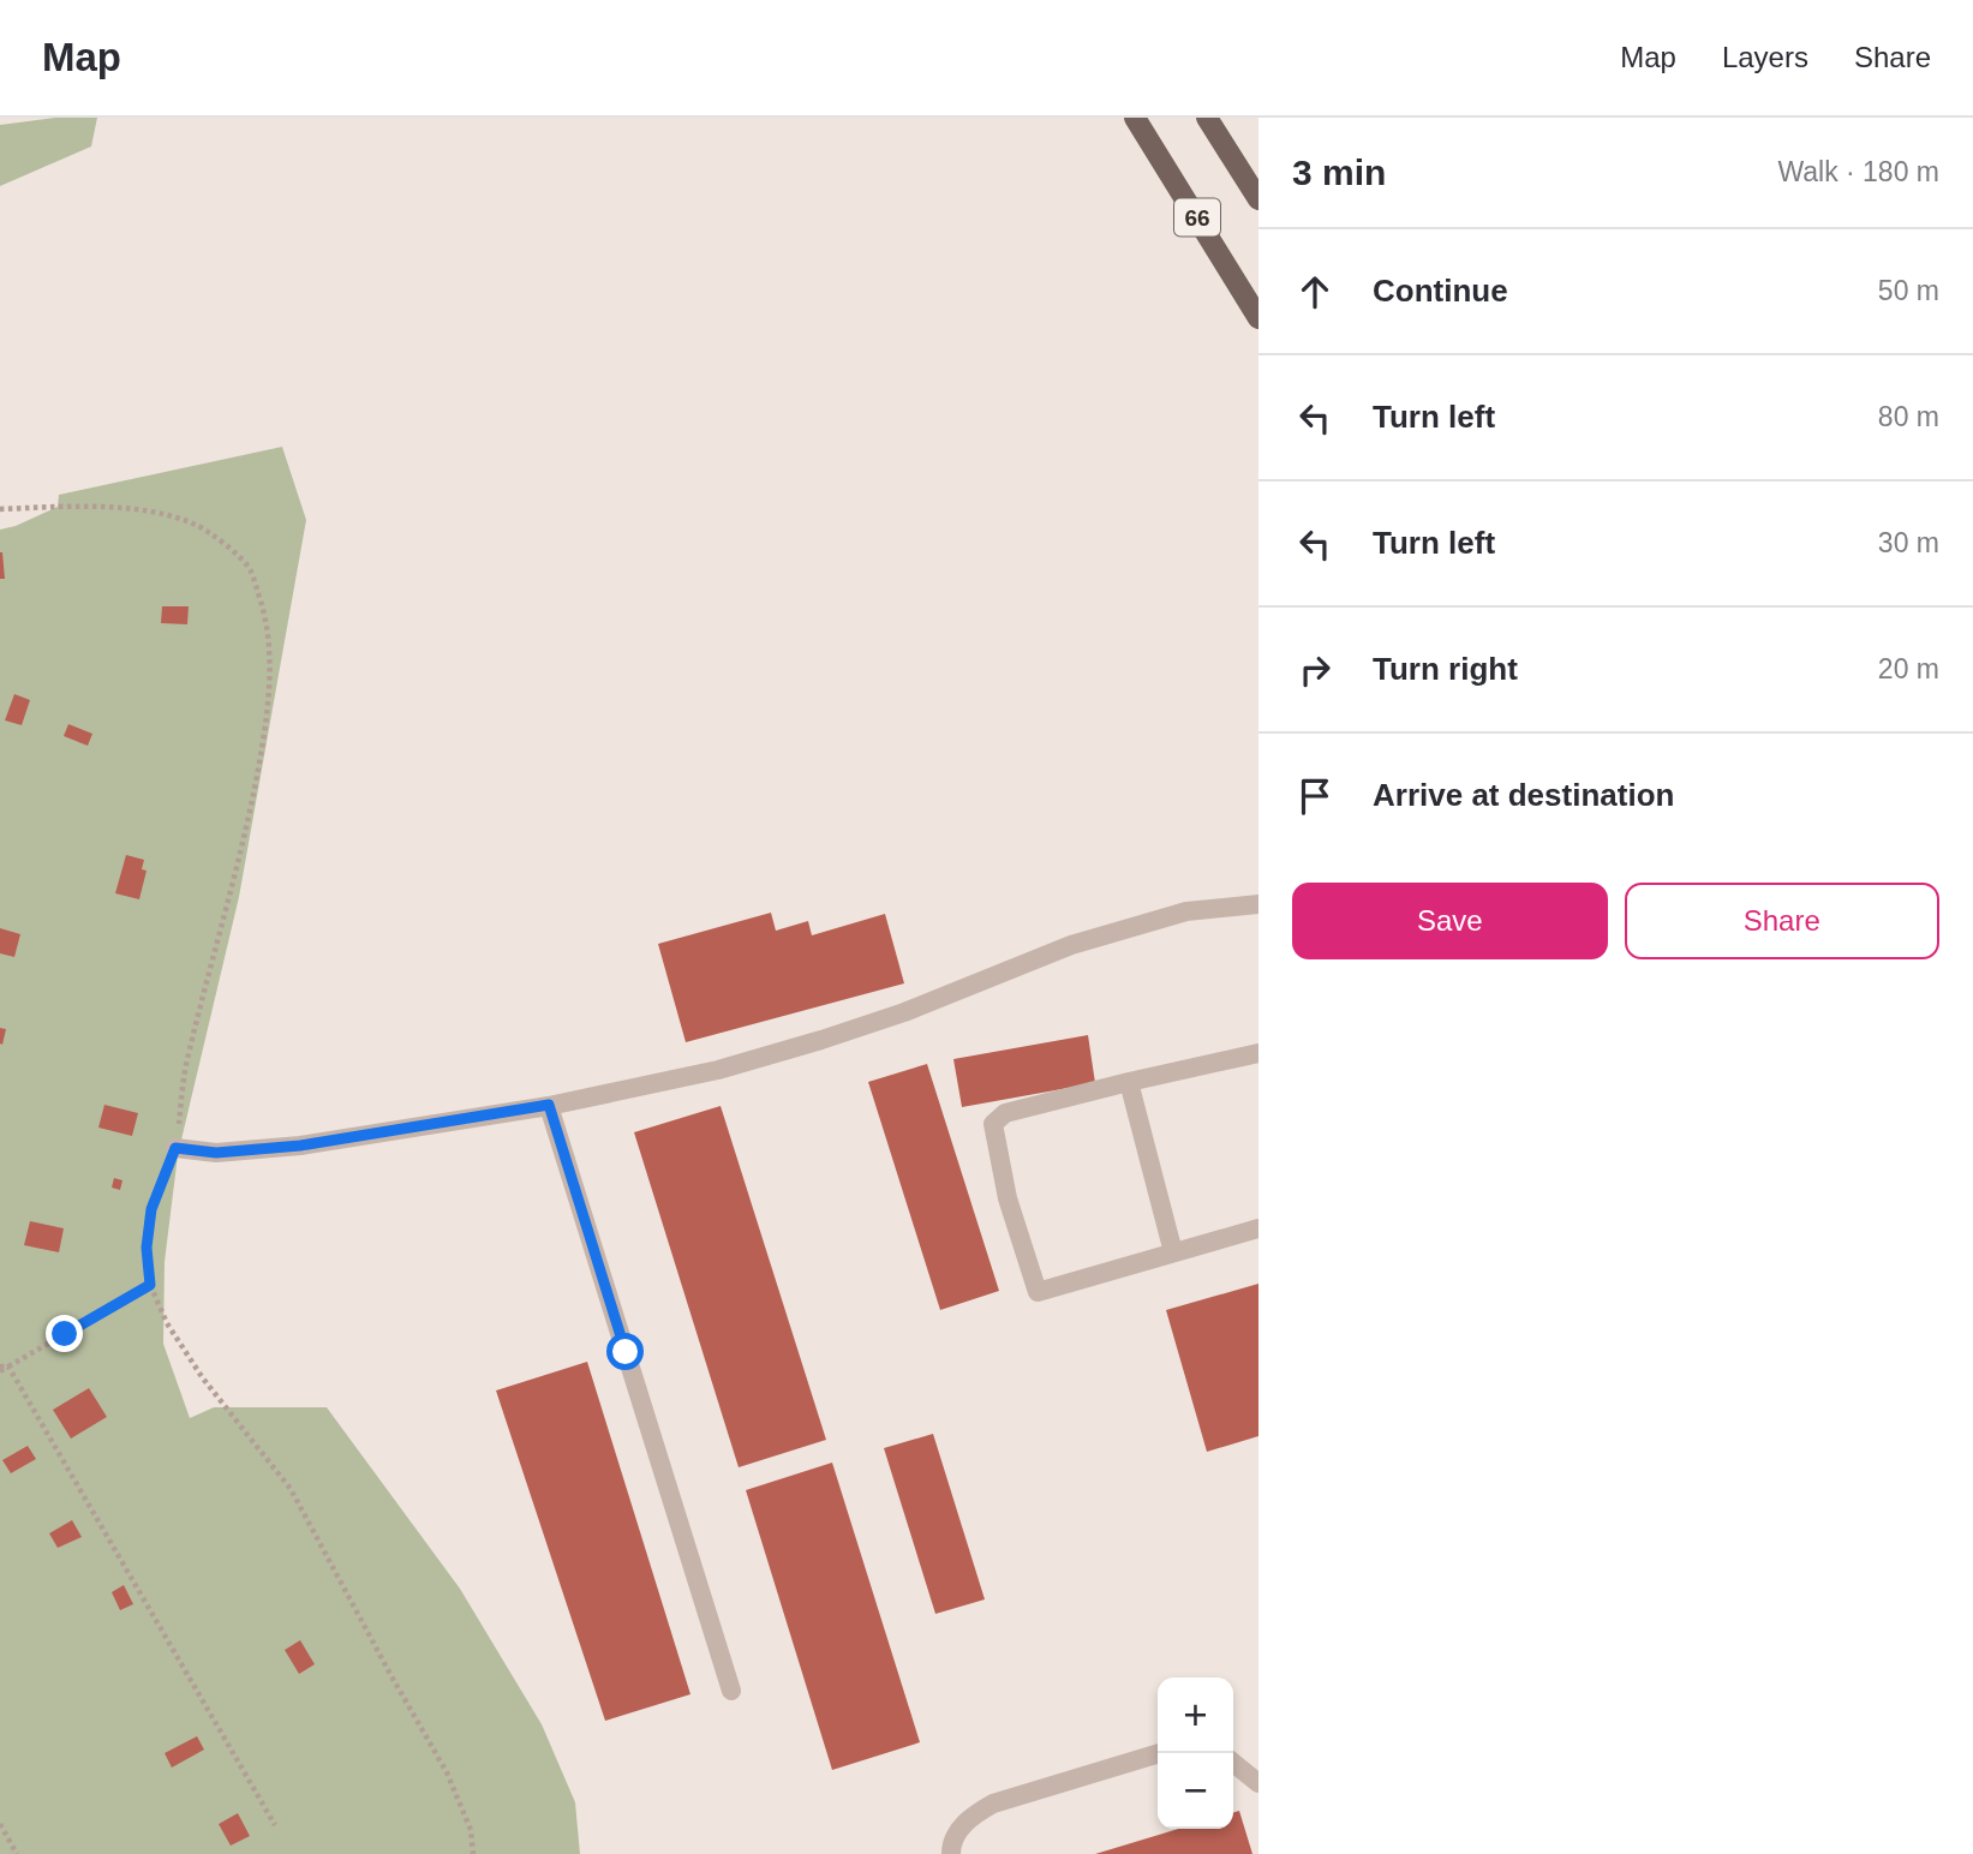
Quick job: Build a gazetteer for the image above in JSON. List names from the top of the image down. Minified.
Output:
{"streets":{"main road":["66"]},"page":{"header":"Map","nav":["Map","Layers","Share"],"heading":["3 min","Walk · 180 m"],"list":[["Continue","50 m"],["Turn left","80 m"],["Turn left","30 m"],["Turn right","20 m"],"Arrive at destination"],"buttons":["Save","Share"],"map_buttons":["+","−"]}}
